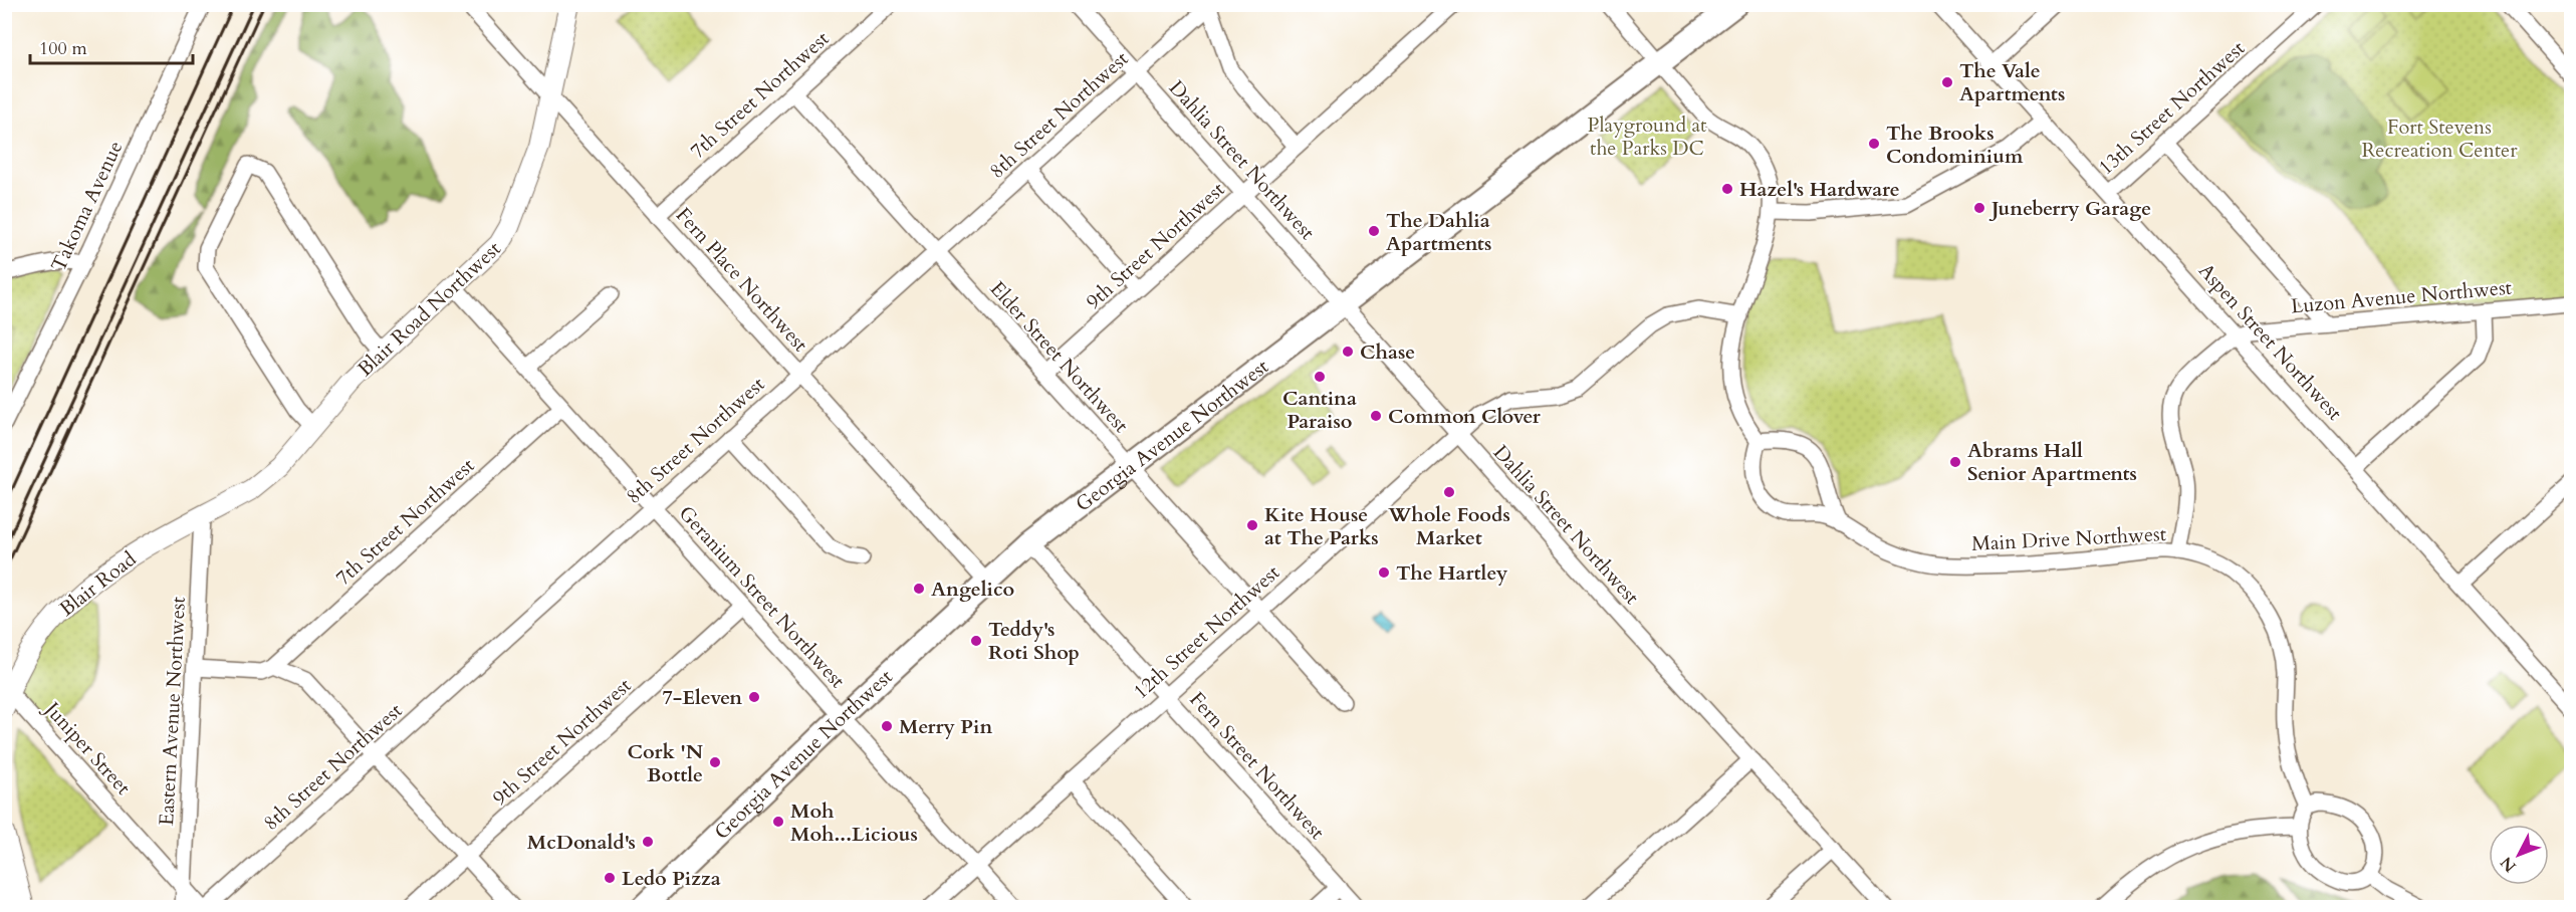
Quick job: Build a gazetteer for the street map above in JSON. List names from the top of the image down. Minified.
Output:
{"streets":{"highway":["Georgia Avenue Northwest"],"main road":["Blair Road Northwest","Blair Road"],"street":["7th Street Northwest","13th Street Northwest","8th Street Northwest","Dahlia Street Northwest","Takoma Avenue","9th Street Northwest","Fern Place Northwest","Luzon Avenue Northwest","Aspen Street Northwest","Elder Street Northwest","Main Drive Northwest","Geranium Street Northwest","12th Street Northwest","Eastern Avenue Northwest","Juniper Street","Fern Street Northwest"]},"crossings":[["7th Street Northwest","Fern Place Northwest"],["7th Street Northwest","Elder Street Northwest"],["7th Street Northwest","Geranium Street Northwest"],["13th Street Northwest","Aspen Street Northwest"],["8th Street Northwest","Dahlia Street Northwest"],["8th Street Northwest","Fern Place Northwest"],["8th Street Northwest","Elder Street Northwest"],["8th Street Northwest","Geranium Street Northwest"],["Dahlia Street Northwest","9th Street Northwest"],["Dahlia Street Northwest","Georgia Avenue Northwest"],["Dahlia Street Northwest","12th Street Northwest"],["9th Street Northwest","Elder Street Northwest"],["9th Street Northwest","Geranium Street Northwest"],["Fern Place Northwest","Blair Road Northwest"],["Fern Place Northwest","Georgia Avenue Northwest"],["Luzon Avenue Northwest","Aspen Street Northwest"],["Blair Road Northwest","Blair Road"],["Blair Road Northwest","Geranium Street Northwest"],["Blair Road Northwest","Eastern Avenue Northwest"],["Elder Street Northwest","Georgia Avenue Northwest"],["Elder Street Northwest","12th Street Northwest"],["Georgia Avenue Northwest","Geranium Street Northwest"],["Georgia Avenue Northwest","Fern Street Northwest"],["Blair Road","Eastern Avenue Northwest"],["Blair Road","Juniper Street"],["Geranium Street Northwest","12th Street Northwest"],["12th Street Northwest","Fern Street Northwest"],["Eastern Avenue Northwest","Juniper Street"]],"parks":["Playground at the Parks DC","Fort Stevens Recreation Center"],"places":["The Vale Apartments","The Brooks Condominium","Hazel's Hardware","Juneberry Garage","The Dahlia Apartments","Chase","Cantina Paraiso","Common Clover","Abrams Hall Senior Apartments","Whole Foods Market","Kite House at The Parks","The Hartley","Angelico","Teddy's Roti Shop","7-Eleven","Merry Pin","Cork 'N Bottle","Moh Moh...Licious","McDonald's","Ledo Pizza"],"scale_bar":"100 m","north":"bottom left"}
